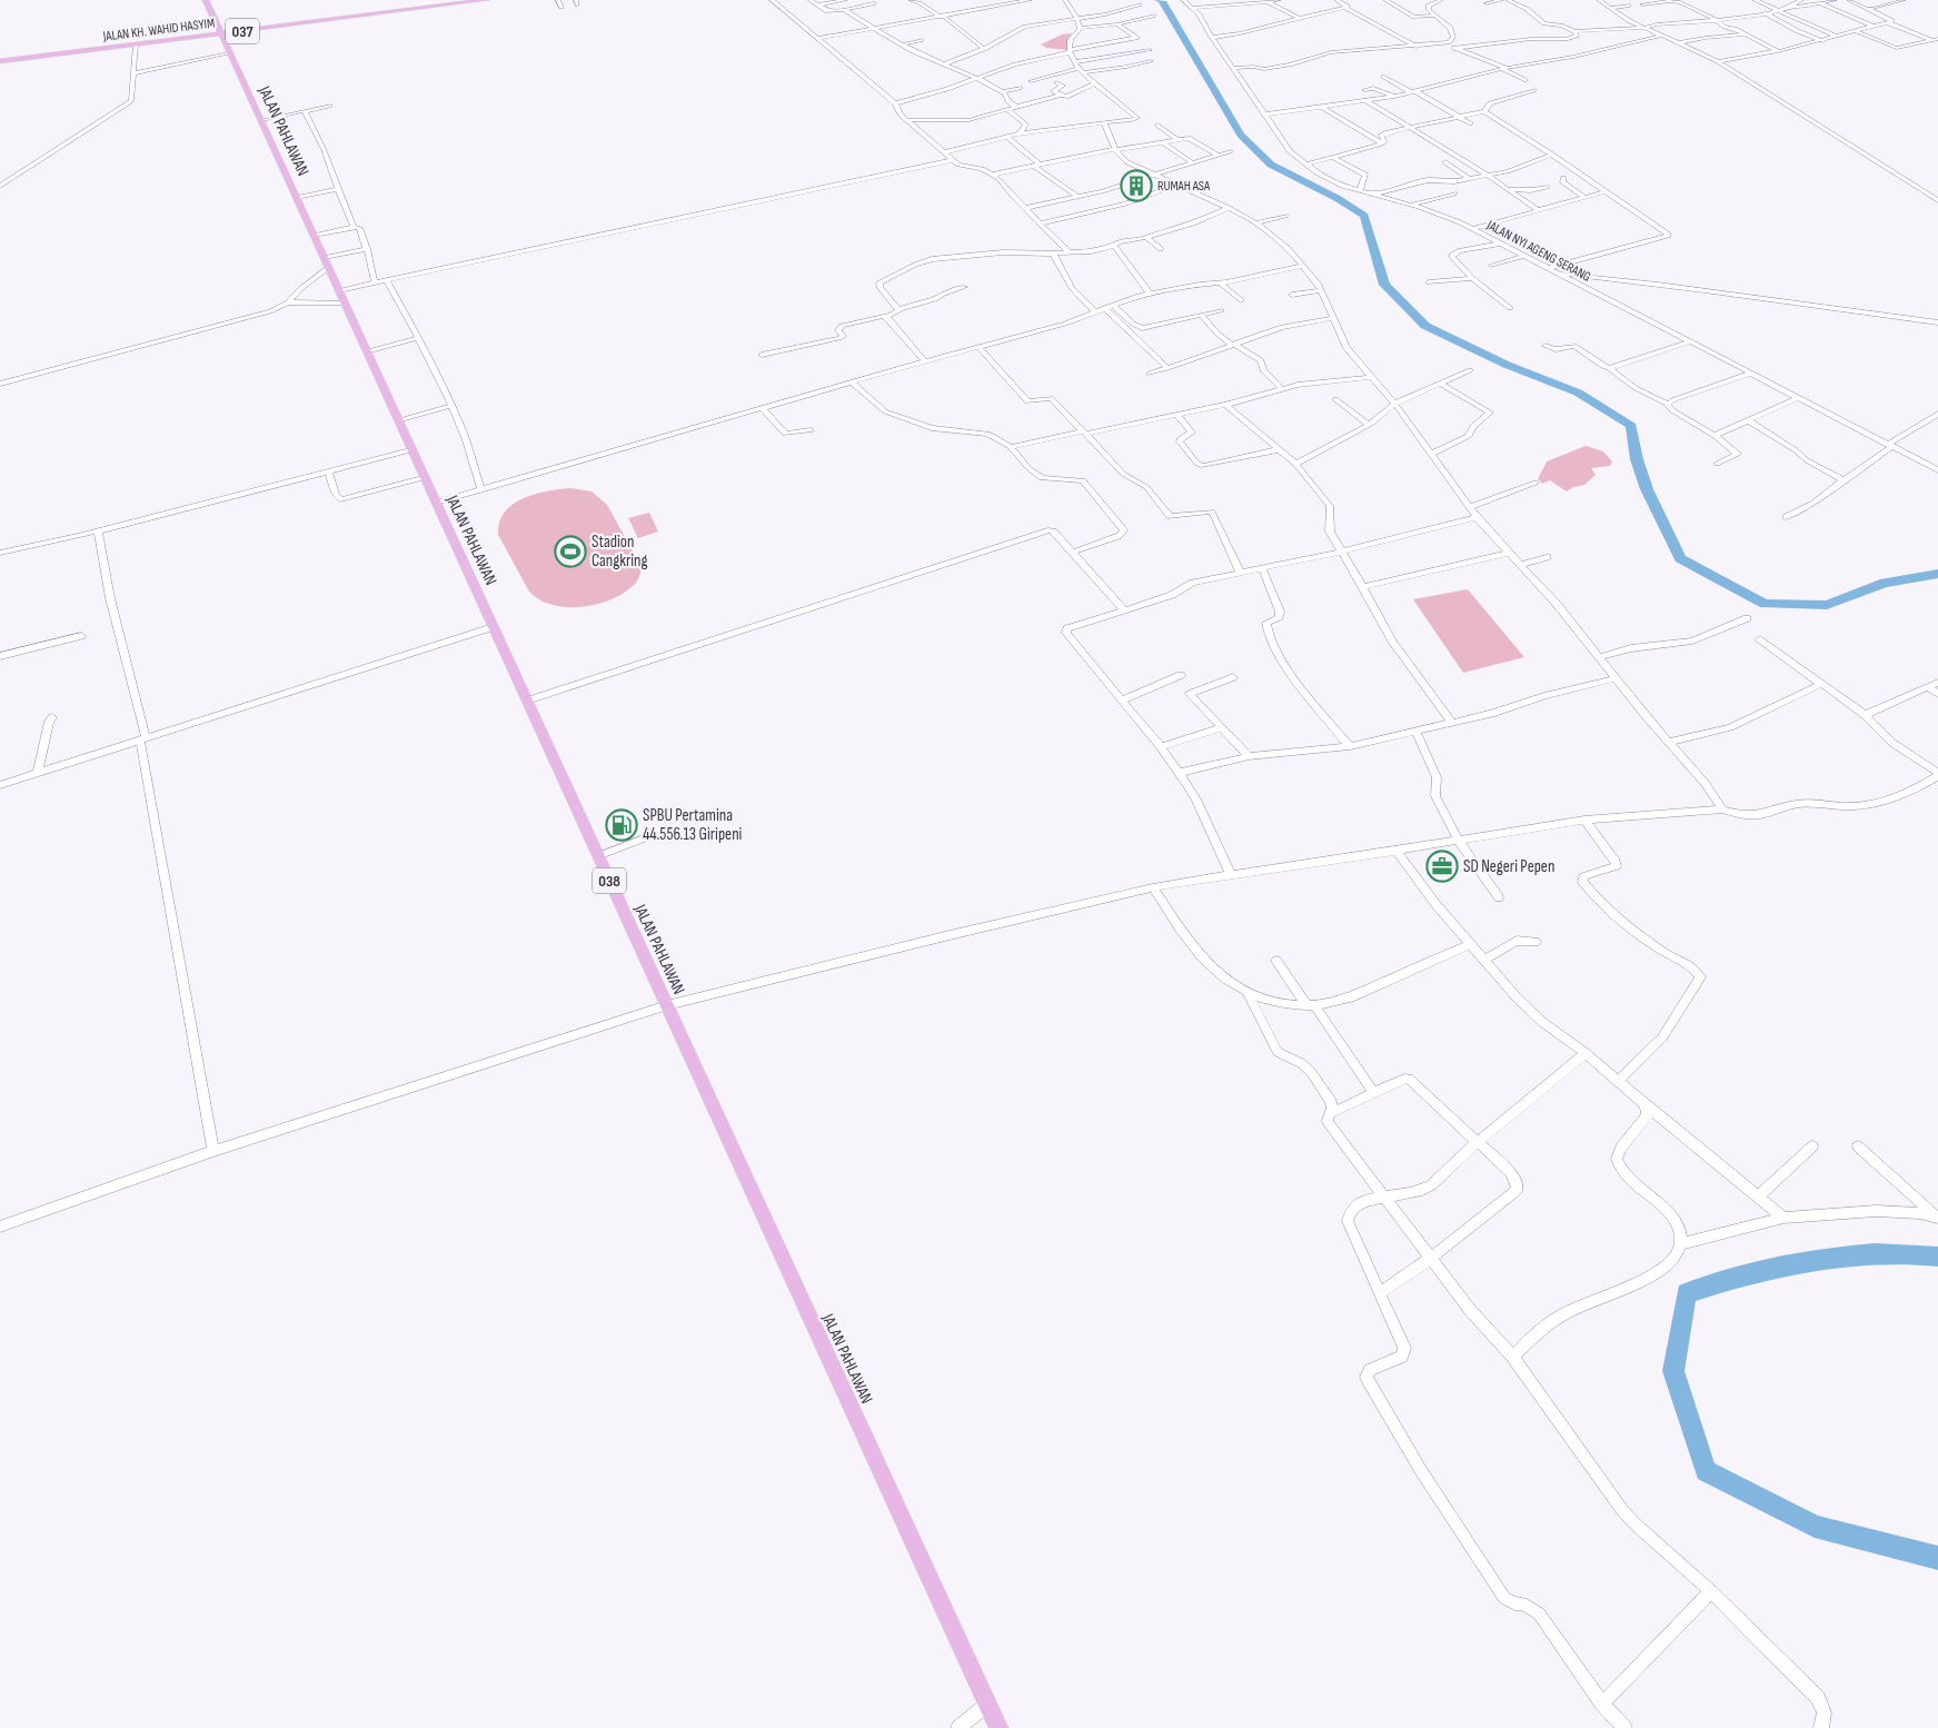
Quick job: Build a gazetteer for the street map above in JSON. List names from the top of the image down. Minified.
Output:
{"streets":{"main road":["JALAN KH. WAHID HASYIM","037","JALAN PAHLAWAN","038"],"street":["JALAN NYI AGENG SERANG"]},"crossings":[["JALAN KH. WAHID HASYIM","JALAN PAHLAWAN"]],"places":{"building":["RUMAH ASA"],"sports":["Stadion Cangkring"],"fuel station":["SPBU Pertamina 44.556.13 Giripeni"],"office":["SD Negeri Pepen"]}}
